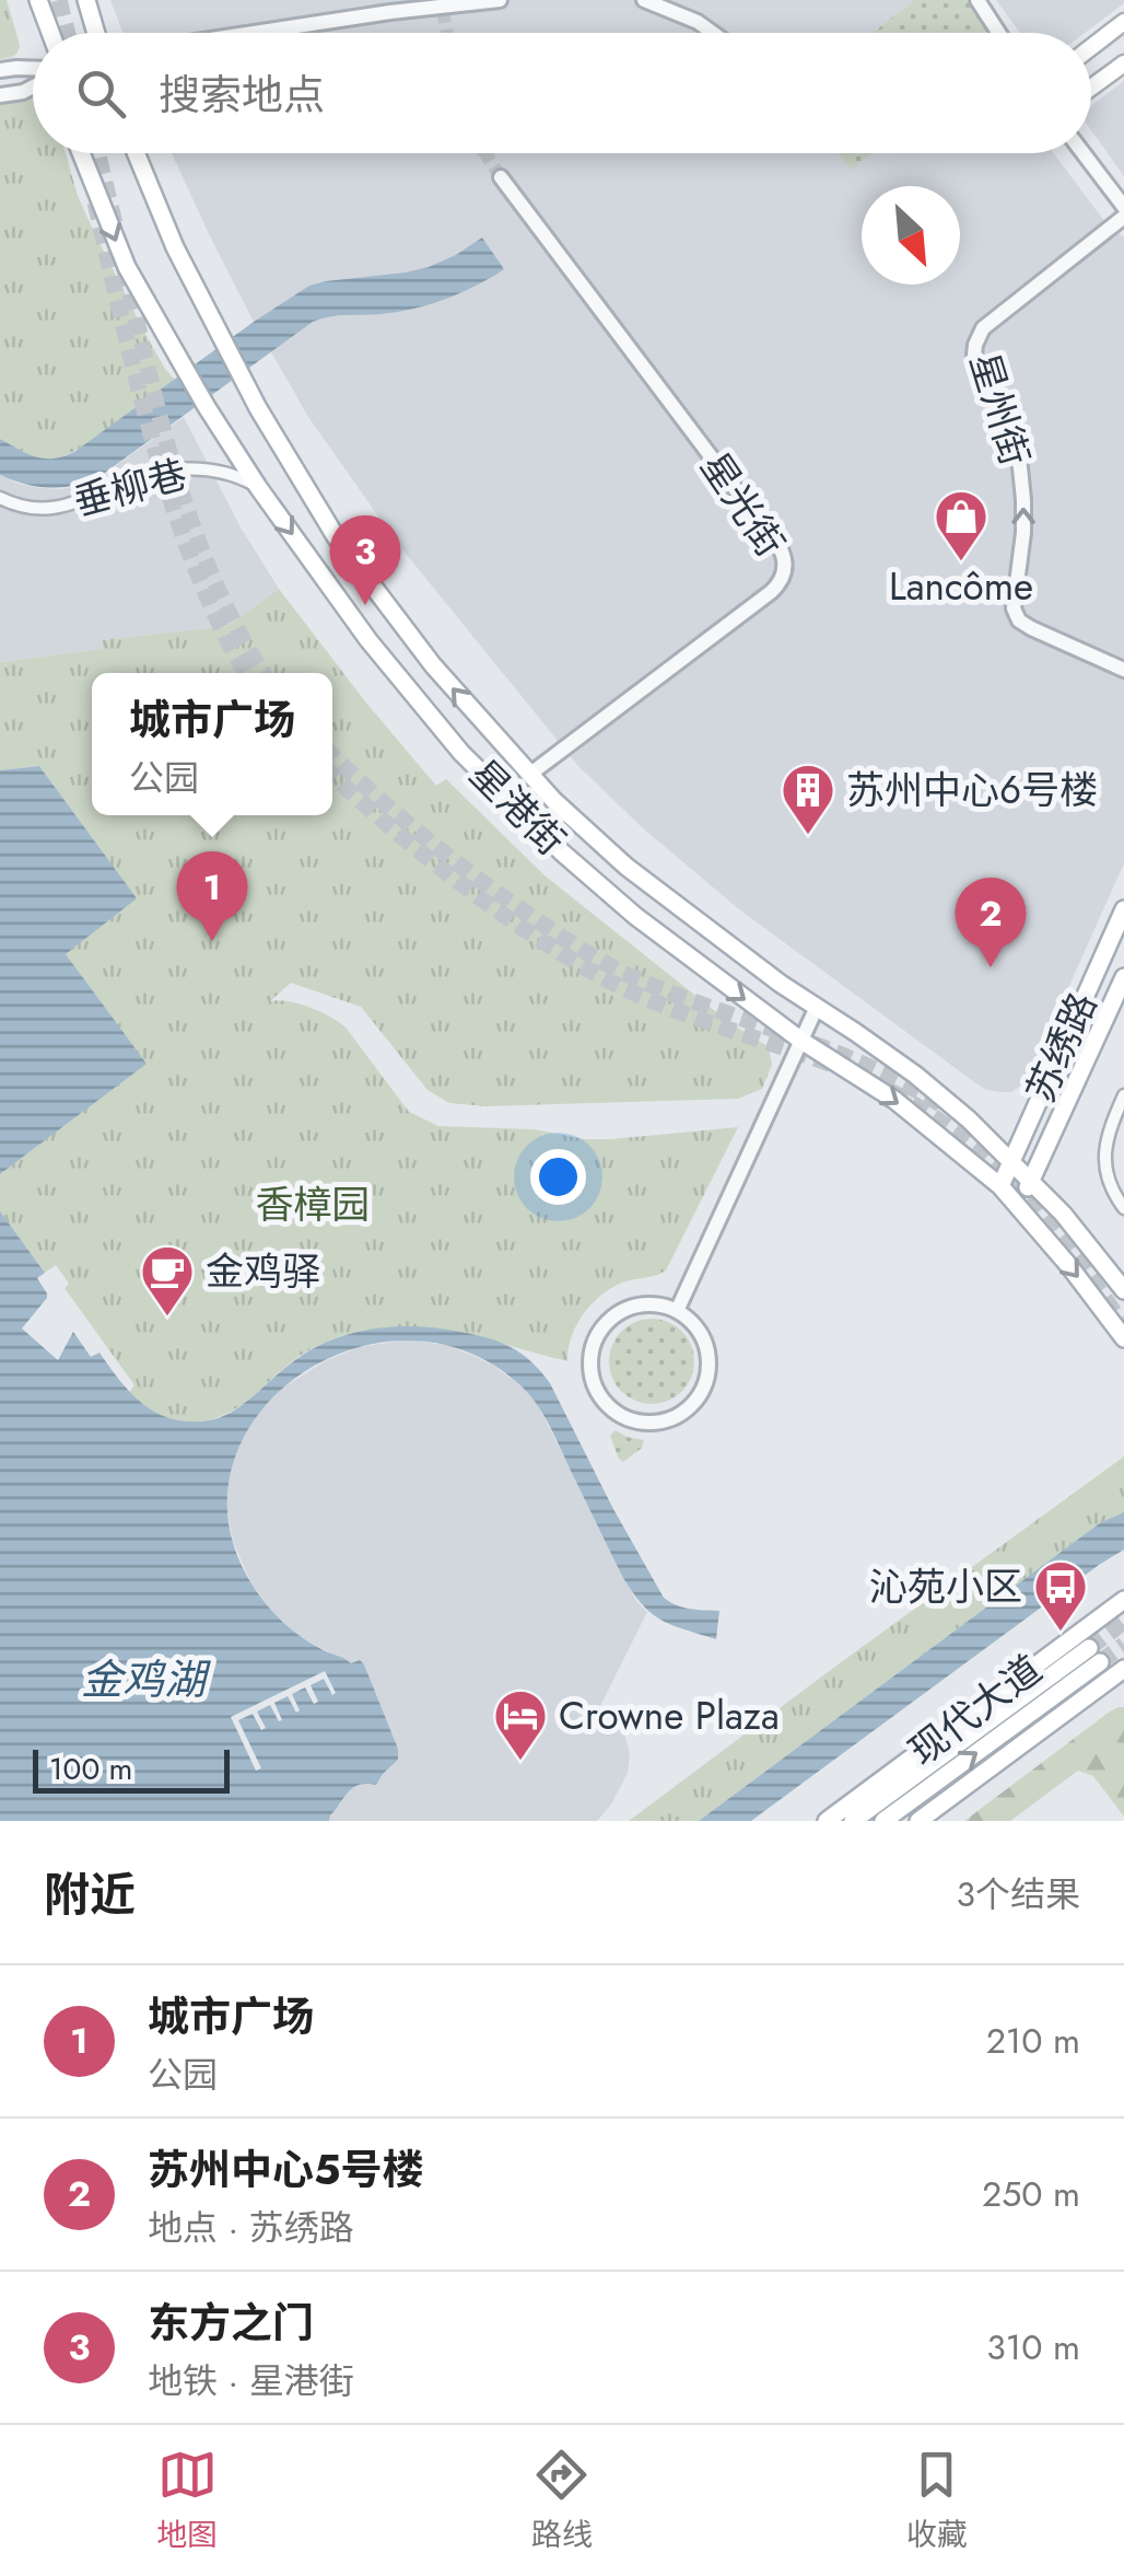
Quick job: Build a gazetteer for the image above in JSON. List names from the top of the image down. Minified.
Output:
{"streets":{"main road":["星港街","苏绣路","现代大道"],"street":["星州街","垂柳巷","星光街"]},"crossings":[["垂柳巷","星港街"],["星光街","星港街"],["星港街","苏绣路"]],"water":["金鸡湖"],"parks":["香樟园"],"places":{"shop":["Lancôme"],"building":["苏州中心6号楼"],"cafe":["金鸡驿"],"bus stop":["沁苑小区"],"hotel":["Crowne Plaza"]},"scale_bar":"100 m","north":"bottom right","page":{"search":"搜索地点","pins":["3","1","2"],"popup":["城市广场","公园"],"scale":"100 m","heading":["附近","3个结果"],"list":[{"mark":"1","name":"城市广场","note":"公园","value":"210 m"},{"mark":"2","name":"苏州中心5号楼","note":"地点 · 苏绣路","value":"250 m"},{"mark":"3","name":"东方之门","note":"地铁 · 星港街","value":"310 m"}],"nav":["地图","路线","收藏"]}}
